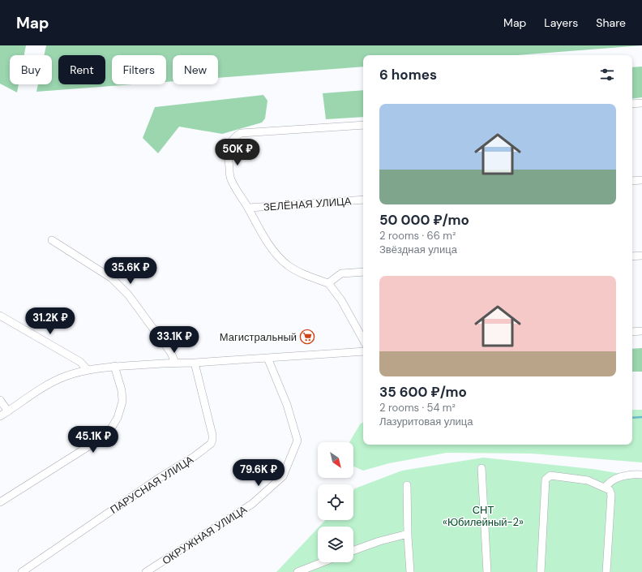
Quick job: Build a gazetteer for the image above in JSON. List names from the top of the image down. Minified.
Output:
{"streets":{"street":["ЗЕЛЁНАЯ УЛИЦА","ПАРУСНАЯ УЛИЦА","ОКРУЖНАЯ УЛИЦА"]},"parks":["СНТ «Юбилейный-2»"],"places":{"supermarket":["Магистральный"]},"north":"bottom right","page":{"header":"Map","nav":["Map","Layers","Share"],"chip":["Buy","Rent","Filters","New"],"heading":"6 homes","list":[{"name":"50 000 ₽/mo","note":"2 rooms · 66 m² · Звёздная улица"},{"name":"35 600 ₽/mo","note":"2 rooms · 54 m² · Лазуритовая улица"}],"price":["50K ₽","35.6K ₽","31.2K ₽","33.1K ₽","45.1K ₽","79.6K ₽"]}}
